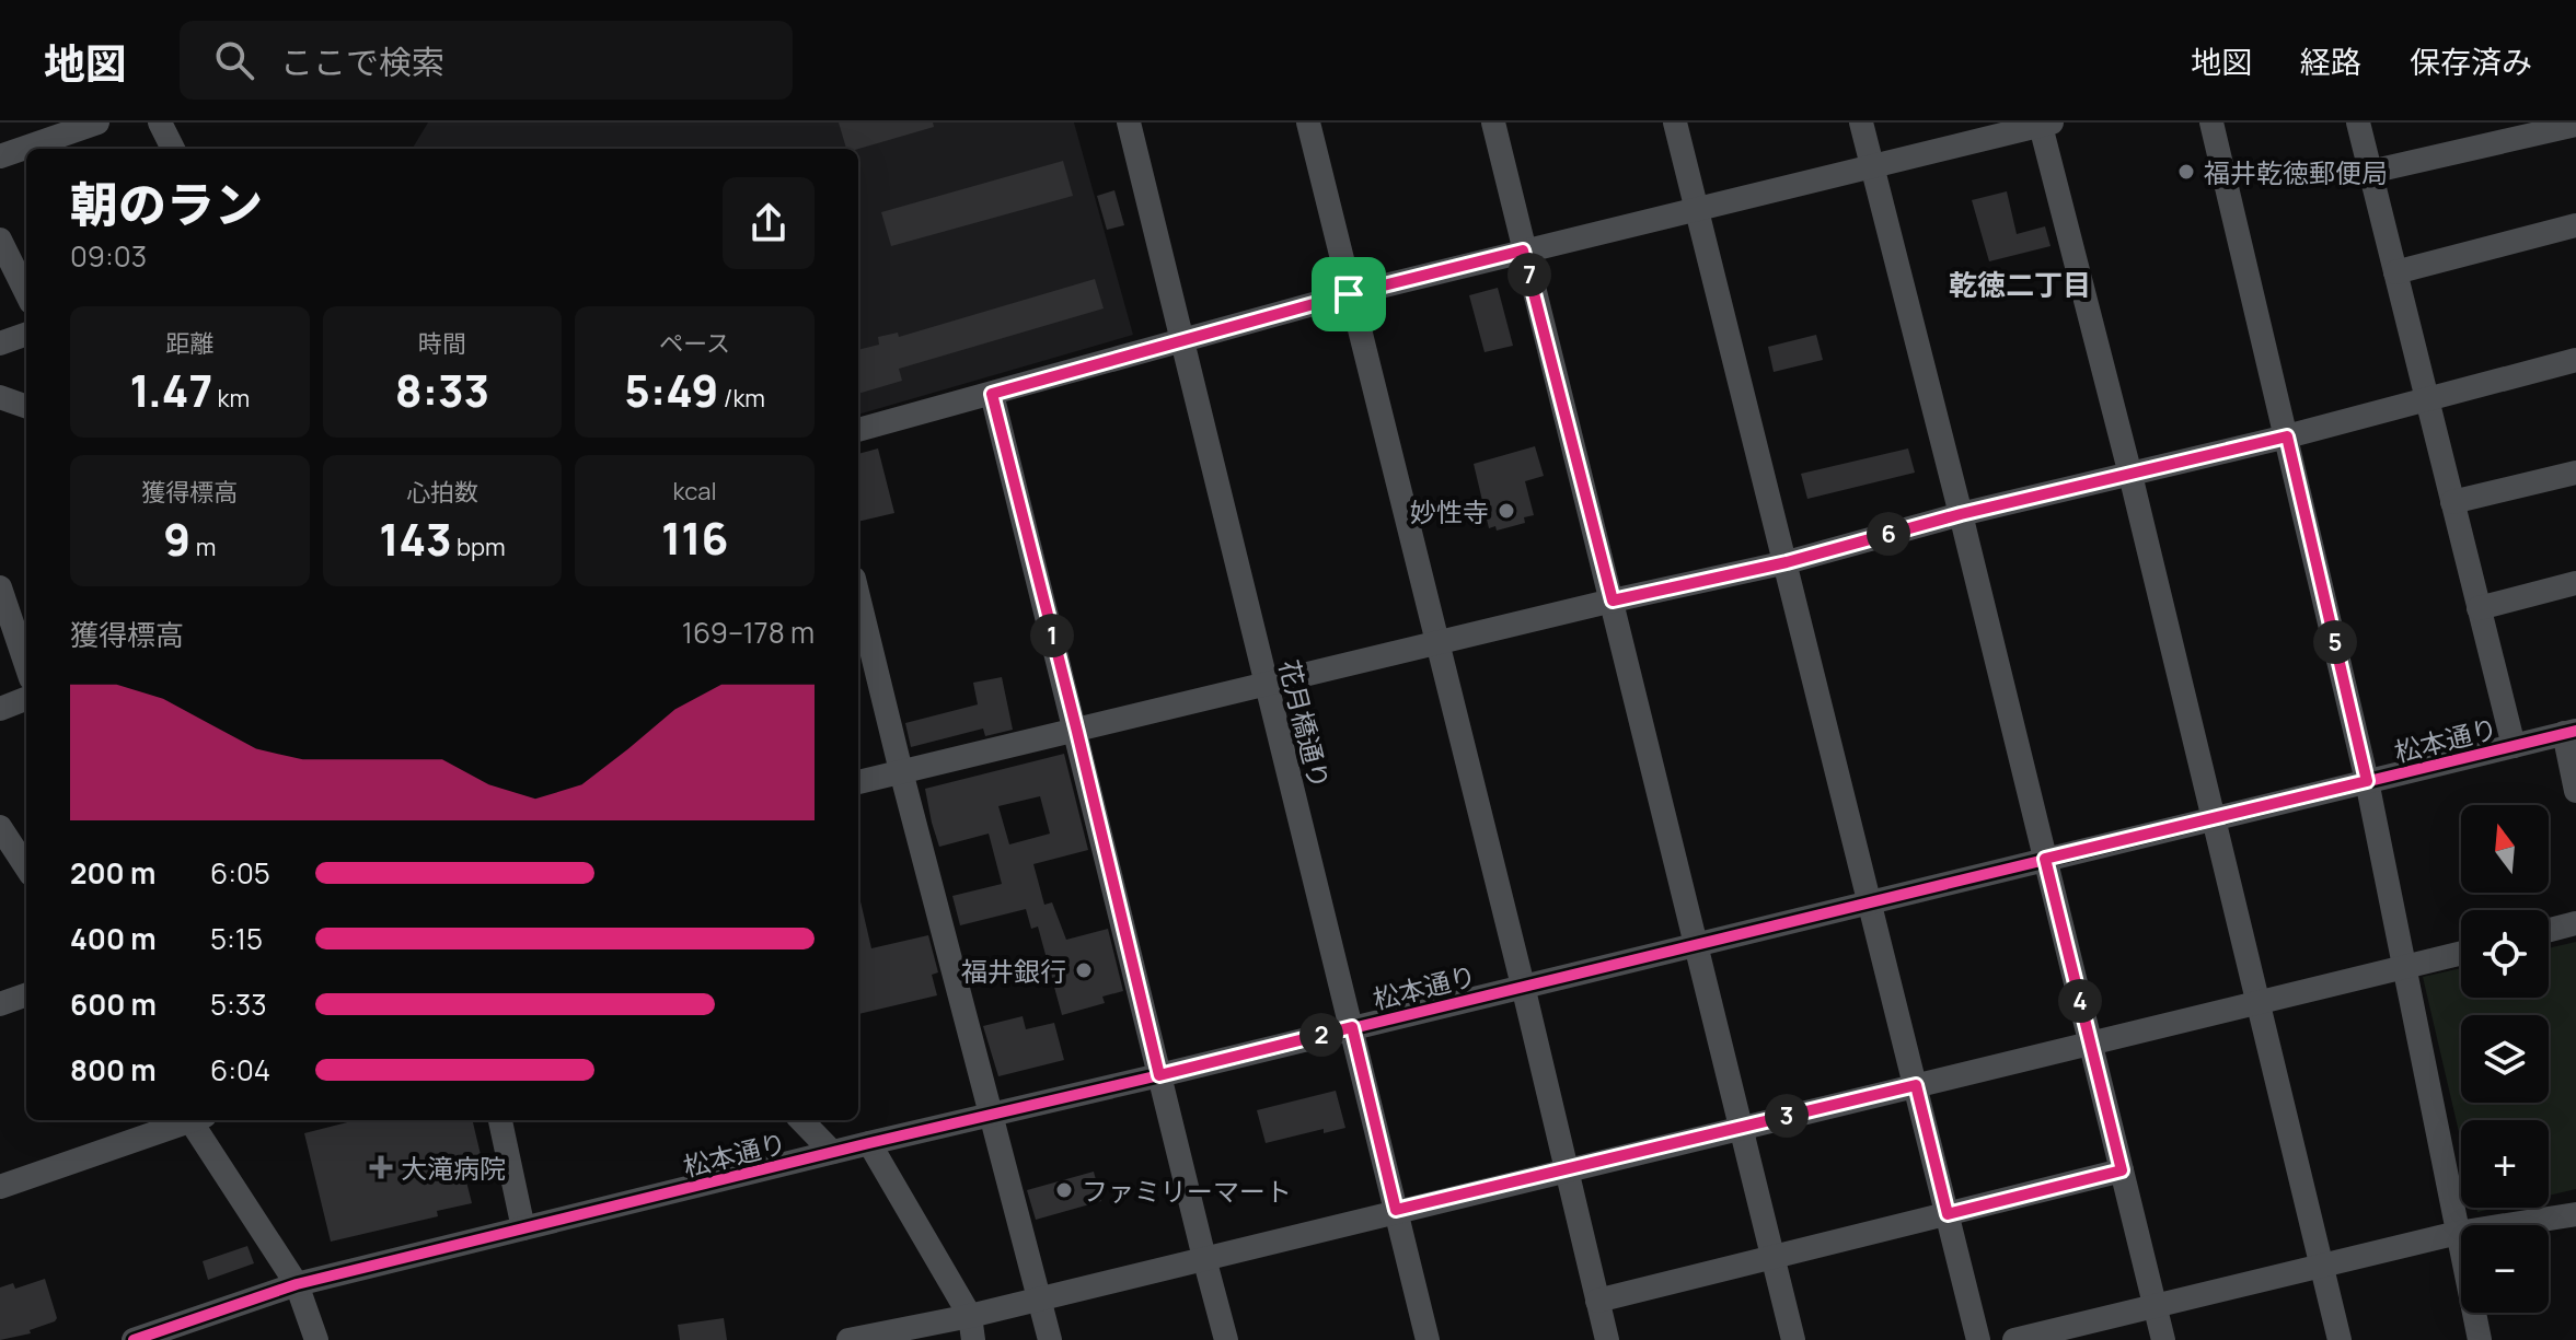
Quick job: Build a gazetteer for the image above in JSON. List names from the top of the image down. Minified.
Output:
{"streets":{"street":["花月橋通り","松本通り"]},"crossings":[["花月橋通り","松本通り"]],"districts":["乾徳二丁目"],"places":{"other":["福井乾徳郵便局","妙性寺","福井銀行","ファミリーマート"],"health":["大滝病院"]},"north":"top","page":{"header":"地図","search":"ここで検索","nav":["地図","経路","保存済み"],"heading":["朝のラン","09:03"],"pins":["7","6","1","5","4","2","3"],"stats":[["距離","1.47 km"],["時間","8:33"],["ペース","5:49 /km"],["獲得標高","9 m"],["心拍数","143 bpm"],["kcal","116"]],"chart":["獲得標高","169–178 m"],"map_buttons":["+","−"],"list":[{"name":"200 m","note":"6:05"},{"name":"400 m","note":"5:15"},{"name":"600 m","note":"5:33"},{"name":"800 m","note":"6:04"}]}}
